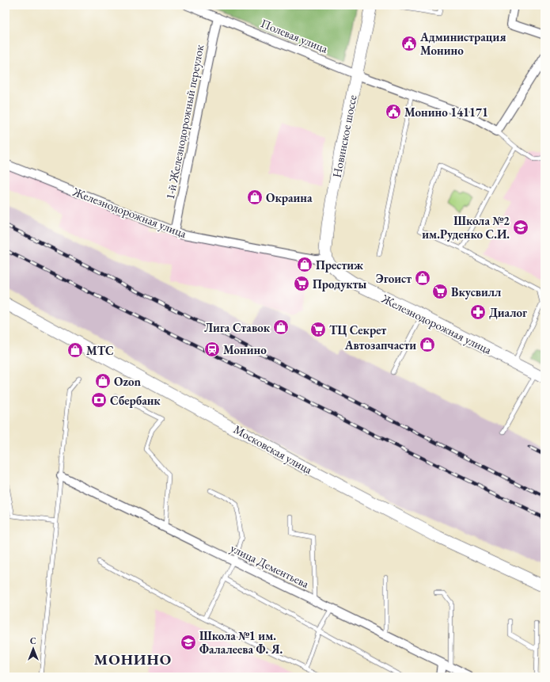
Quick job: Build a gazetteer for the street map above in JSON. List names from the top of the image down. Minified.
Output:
{"streets":{"street":["Полевая улица","1-й Железнодорожный переулок","Новинское шоссе","Железнодорожная улица","Московская улица","улица Дементьева"]},"crossings":[["Полевая улица","1-й Железнодорожный переулок"],["Полевая улица","Новинское шоссе"],["1-й Железнодорожный переулок","Железнодорожная улица"],["Новинское шоссе","Железнодорожная улица"]],"districts":["МОНИНО"],"places":{"public building":["Администрация Монино","Монино 141171"],"shop":["Окраина","Престиж","Эгоист","Лига Ставок","Автозапчасти","МТС","Ozon"],"school or university":["Школа №2 им.Руденко С.И.","Школа №1 им. Фалалеева Ф. Я."],"supermarket":["Продукты","Вкусвилл","ТЦ Секрет"],"pharmacy":["Диалог"],"station":["Монино"],"bank":["Сбербанк"]},"north":"top"}
